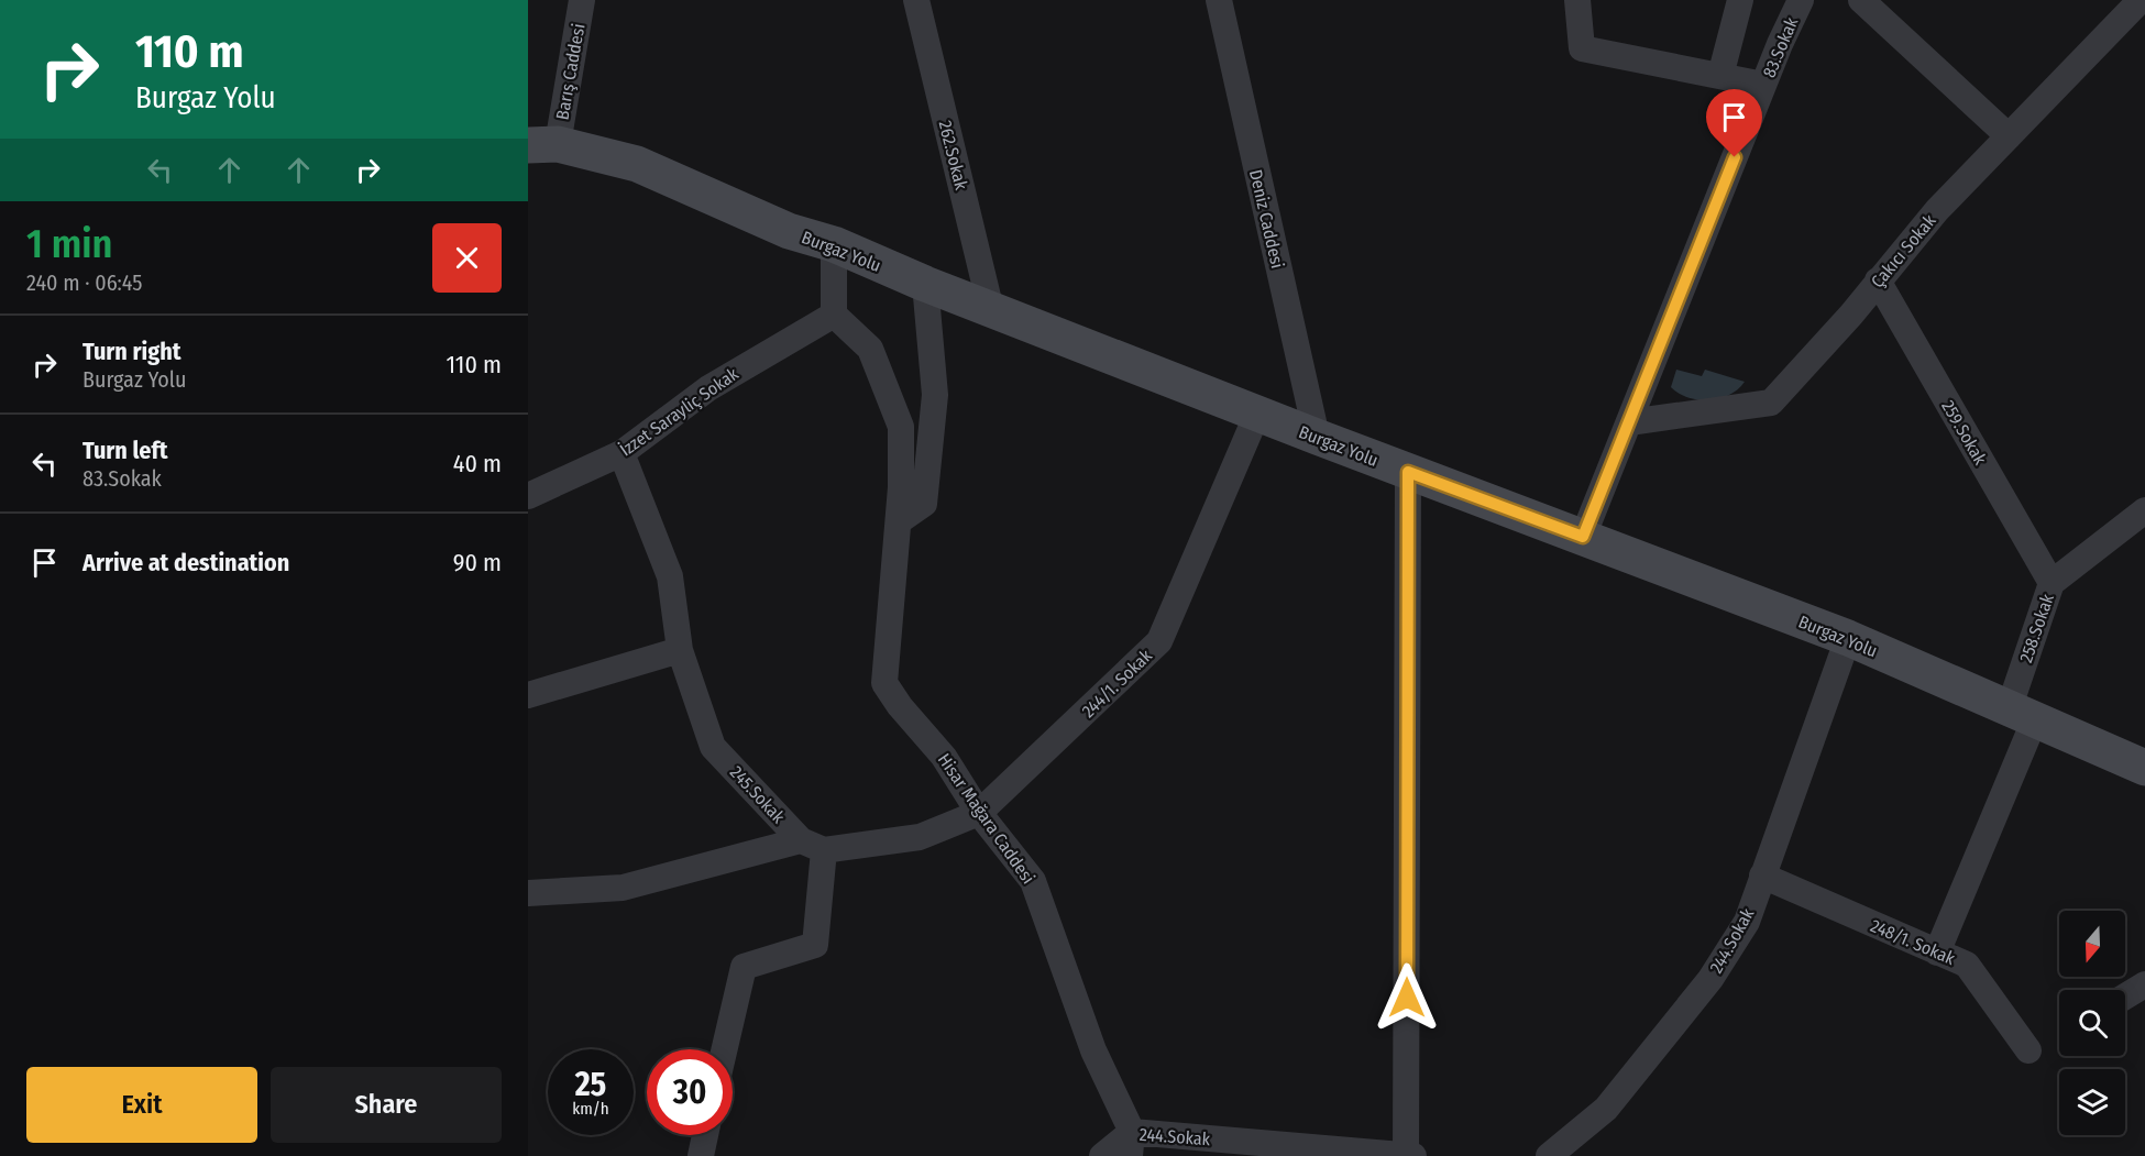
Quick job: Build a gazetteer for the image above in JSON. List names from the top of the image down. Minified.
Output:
{"streets":{"street":["83.Sokak","Barış Caddesi","262.Sokak","Deniz Caddesi","Burgaz Yolu","Çakıcı Sokak","İzzet Sarayliç Sokak","259.Sokak","258.Sokak","244/1. Sokak","245.Sokak","Hisar Mağara Caddesi","244.Sokak","248/1. Sokak"]},"crossings":[["83.Sokak","Burgaz Yolu"],["83.Sokak","Çakıcı Sokak"],["Barış Caddesi","Burgaz Yolu"],["262.Sokak","Burgaz Yolu"],["Deniz Caddesi","Burgaz Yolu"],["Burgaz Yolu","258.Sokak"],["Burgaz Yolu","244/1. Sokak"],["Burgaz Yolu","244.Sokak"],["Çakıcı Sokak","259.Sokak"],["İzzet Sarayliç Sokak","245.Sokak"],["İzzet Sarayliç Sokak","Hisar Mağara Caddesi"],["259.Sokak","258.Sokak"],["258.Sokak","248/1. Sokak"],["244/1. Sokak","Hisar Mağara Caddesi"],["Hisar Mağara Caddesi","244.Sokak"],["244.Sokak","248/1. Sokak"]],"north":"bottom","page":{"turn":["110 m","Burgaz Yolu"],"heading":["1 min","240 m · 06:45"],"list":[{"name":"Turn right","note":"Burgaz Yolu","value":"110 m"},{"name":"Turn left","note":"83.Sokak","value":"40 m"},{"name":"Arrive at destination","value":"90 m"}],"speed":"25 km/h","limit":"30","buttons":["Exit","Share"]}}
